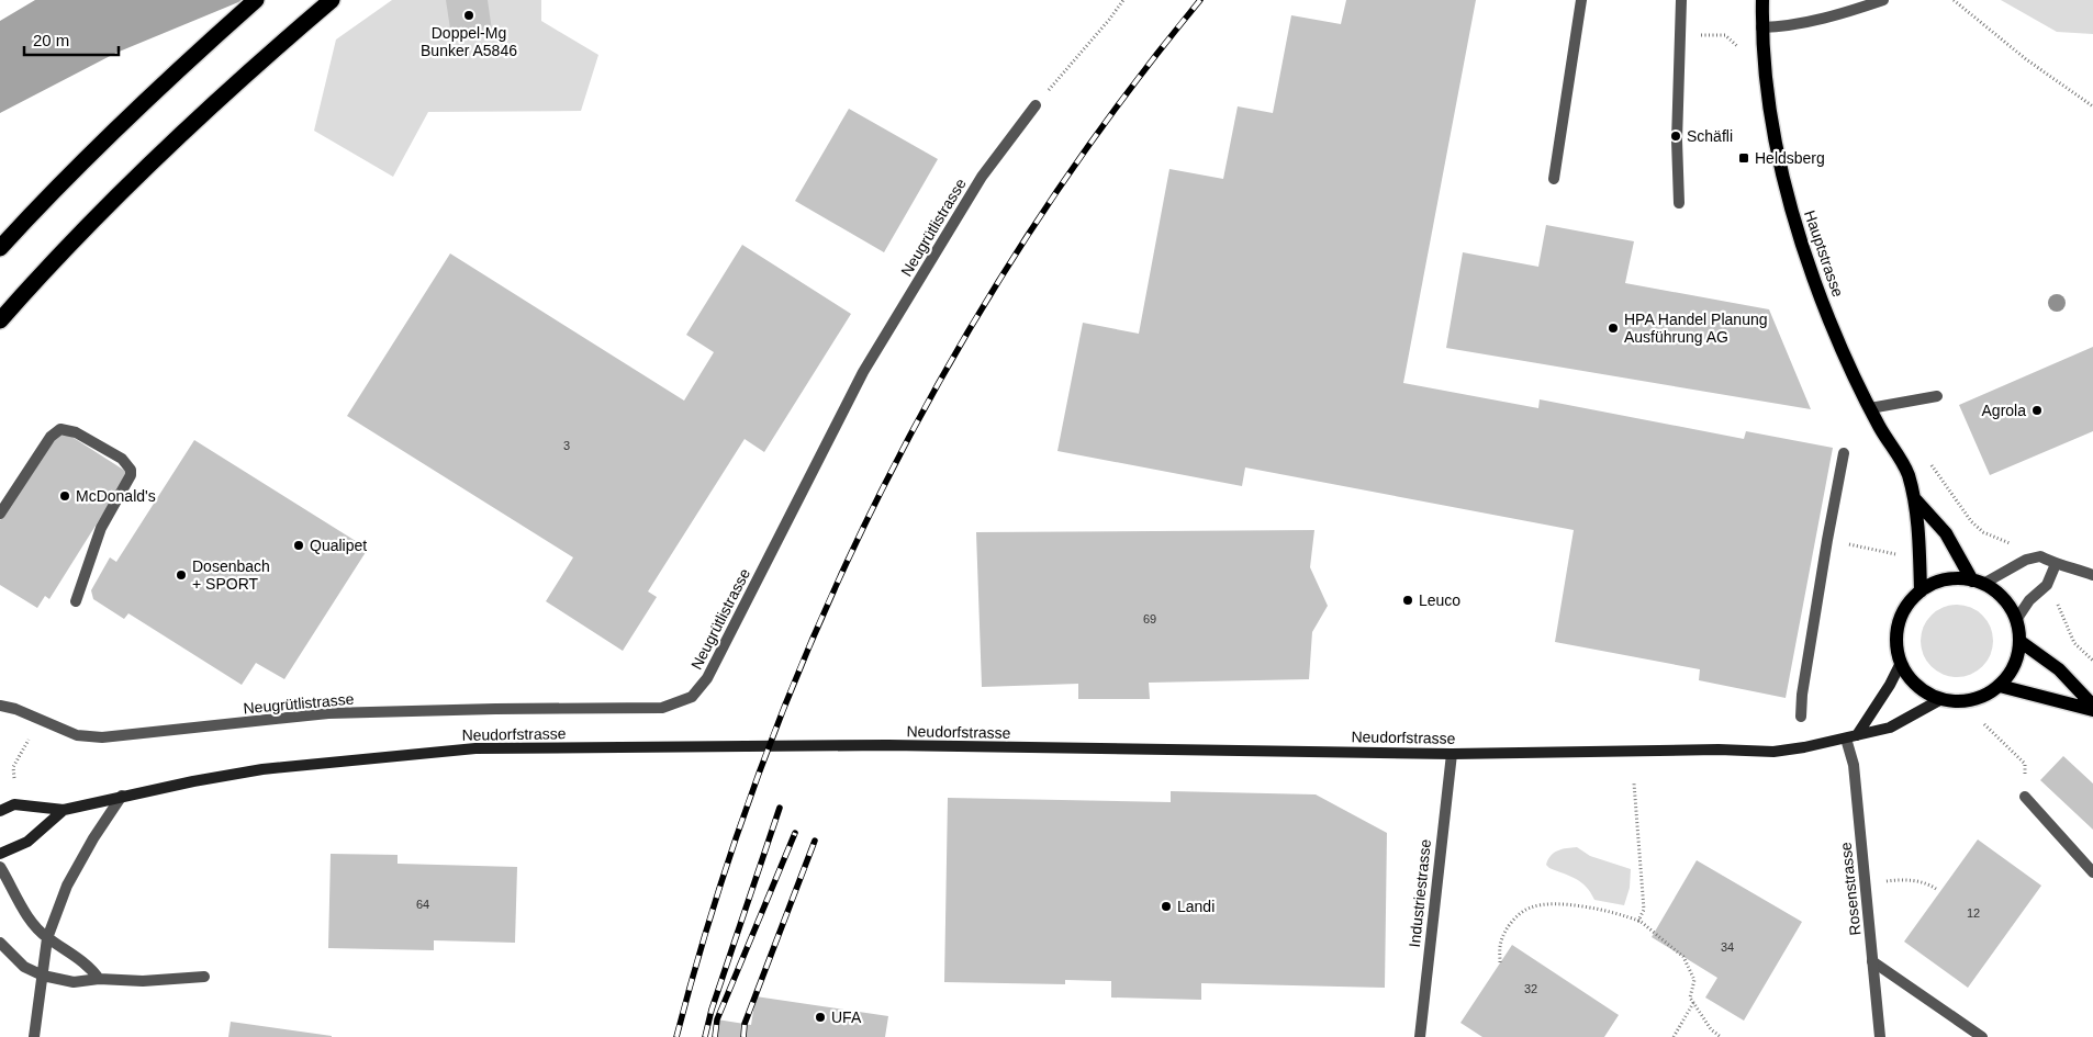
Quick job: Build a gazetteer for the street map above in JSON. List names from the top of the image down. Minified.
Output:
{"streets":{"main road":["Hauptstrasse","Neudorfstrasse"],"street":["Neugrütlistrasse","Rosenstrasse","Industriestrasse"]},"crossings":[["Hauptstrasse","Neudorfstrasse"],["Neudorfstrasse","Rosenstrasse"],["Neudorfstrasse","Industriestrasse"]],"places":{"other":["Doppel-Mg Bunker A5846","Schäfli","HPA Handel Planung Ausführung AG","Agrola","McDonald's","Qualipet","Dosenbach + SPORT","Leuco","Landi","UFA"],"transit":["Heldsberg"]},"house_numbers":["3","69","64","12","34","32"],"scale_bar":"20 m"}
